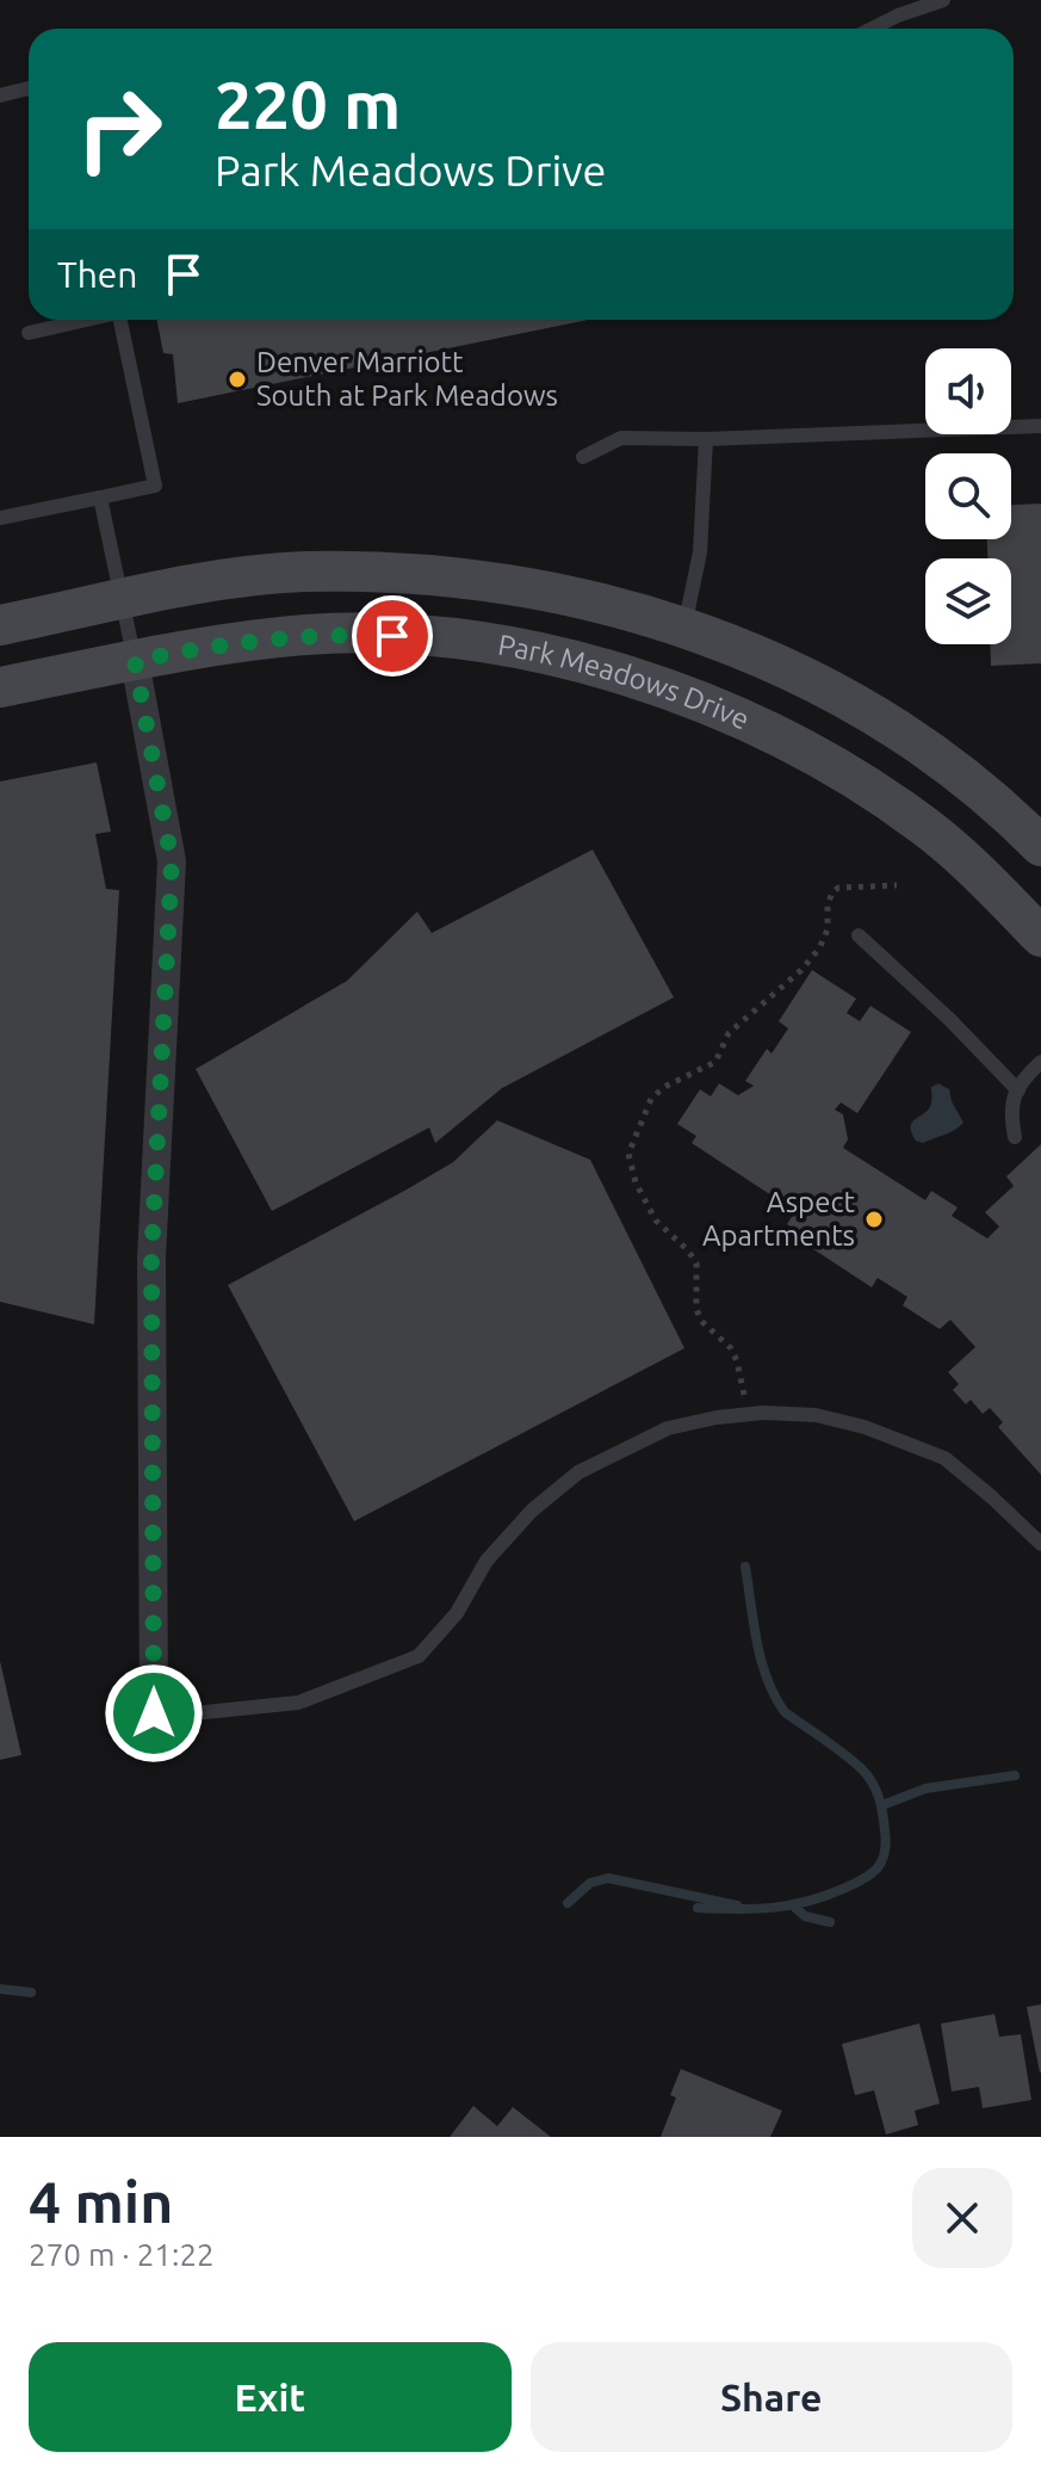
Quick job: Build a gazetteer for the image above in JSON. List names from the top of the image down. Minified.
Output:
{"streets":{"main road":["Park Meadows Drive"]},"places":["Denver Marriott South at Park Meadows","Aspect Apartments"],"page":{"turn":["220 m","Park Meadows Drive"],"then":"Then","heading":["4 min","270 m · 21:22"],"buttons":["Exit","Share"]}}
